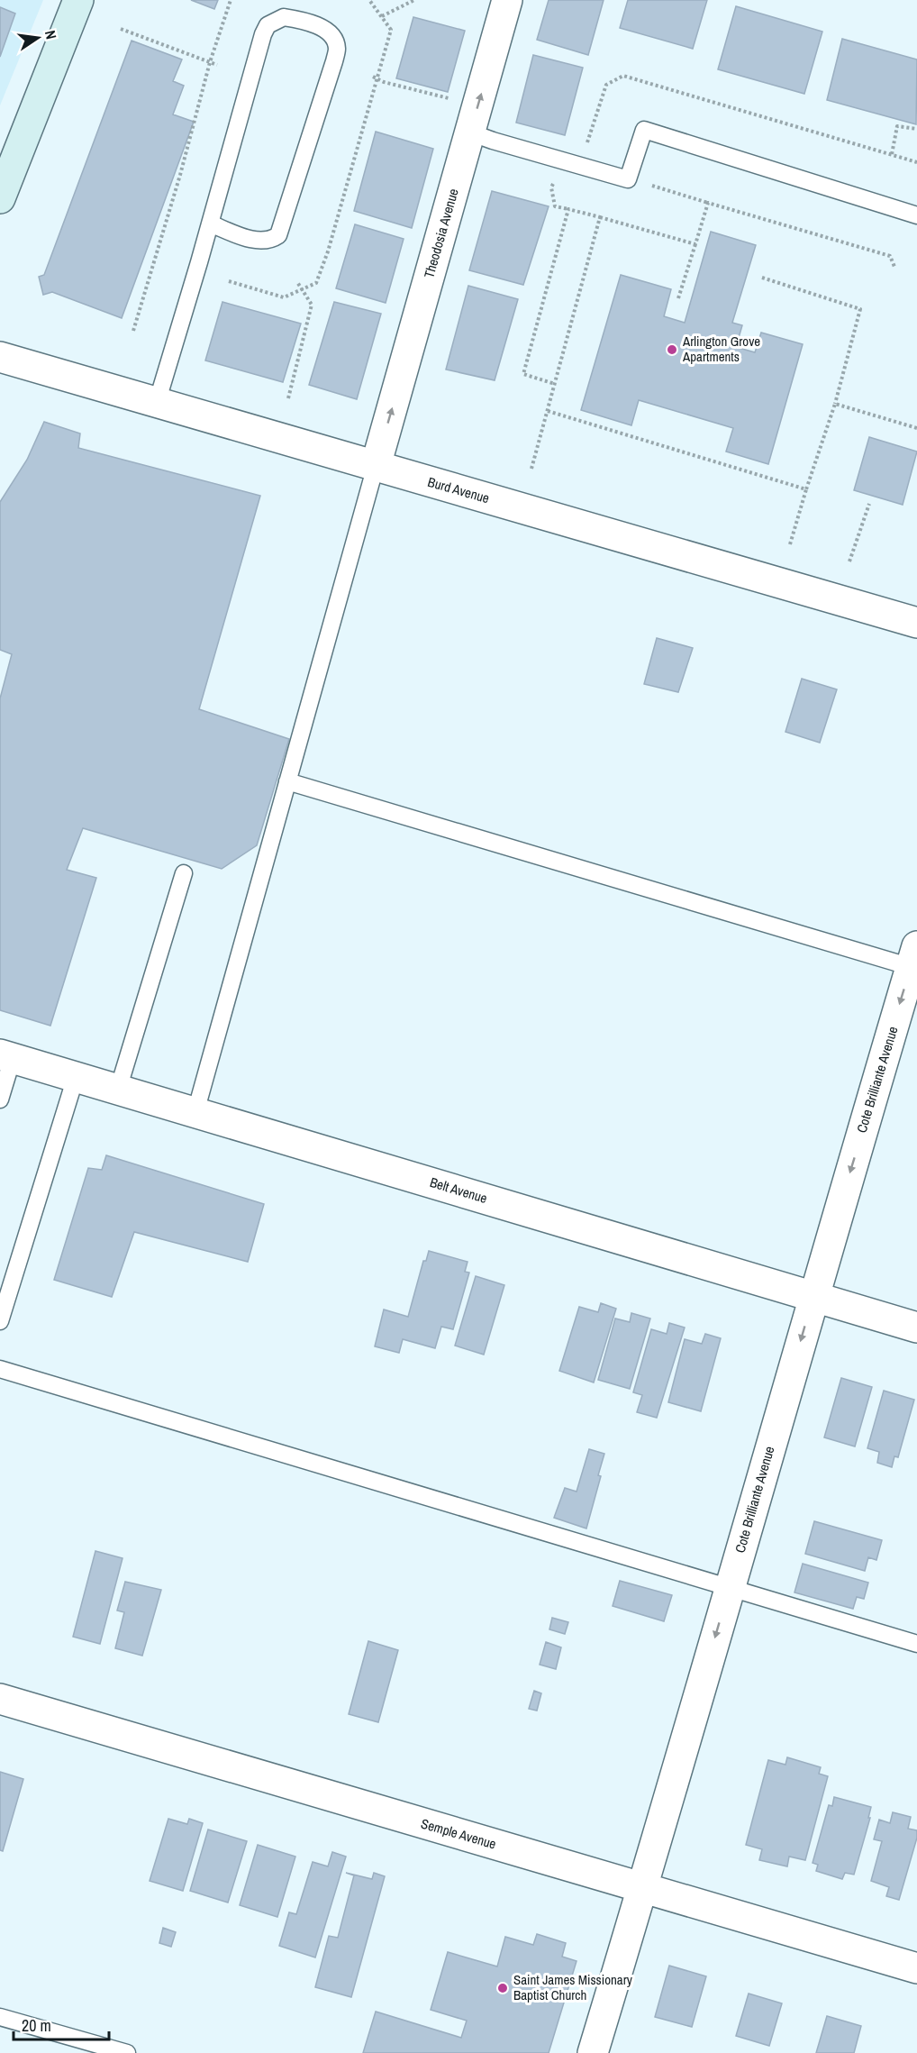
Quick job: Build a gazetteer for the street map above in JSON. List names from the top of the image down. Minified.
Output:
{"streets":{"street":["Theodosia Avenue","Burd Avenue","Cote Brilliante Avenue","Belt Avenue","Semple Avenue"]},"crossings":[["Theodosia Avenue","Burd Avenue"],["Cote Brilliante Avenue","Belt Avenue"],["Cote Brilliante Avenue","Semple Avenue"]],"one_way":["Theodosia Avenue","Cote Brilliante Avenue"],"places":["Arlington Grove Apartments","Saint James Missionary Baptist Church"],"scale_bar":"20 m","north":"right"}
